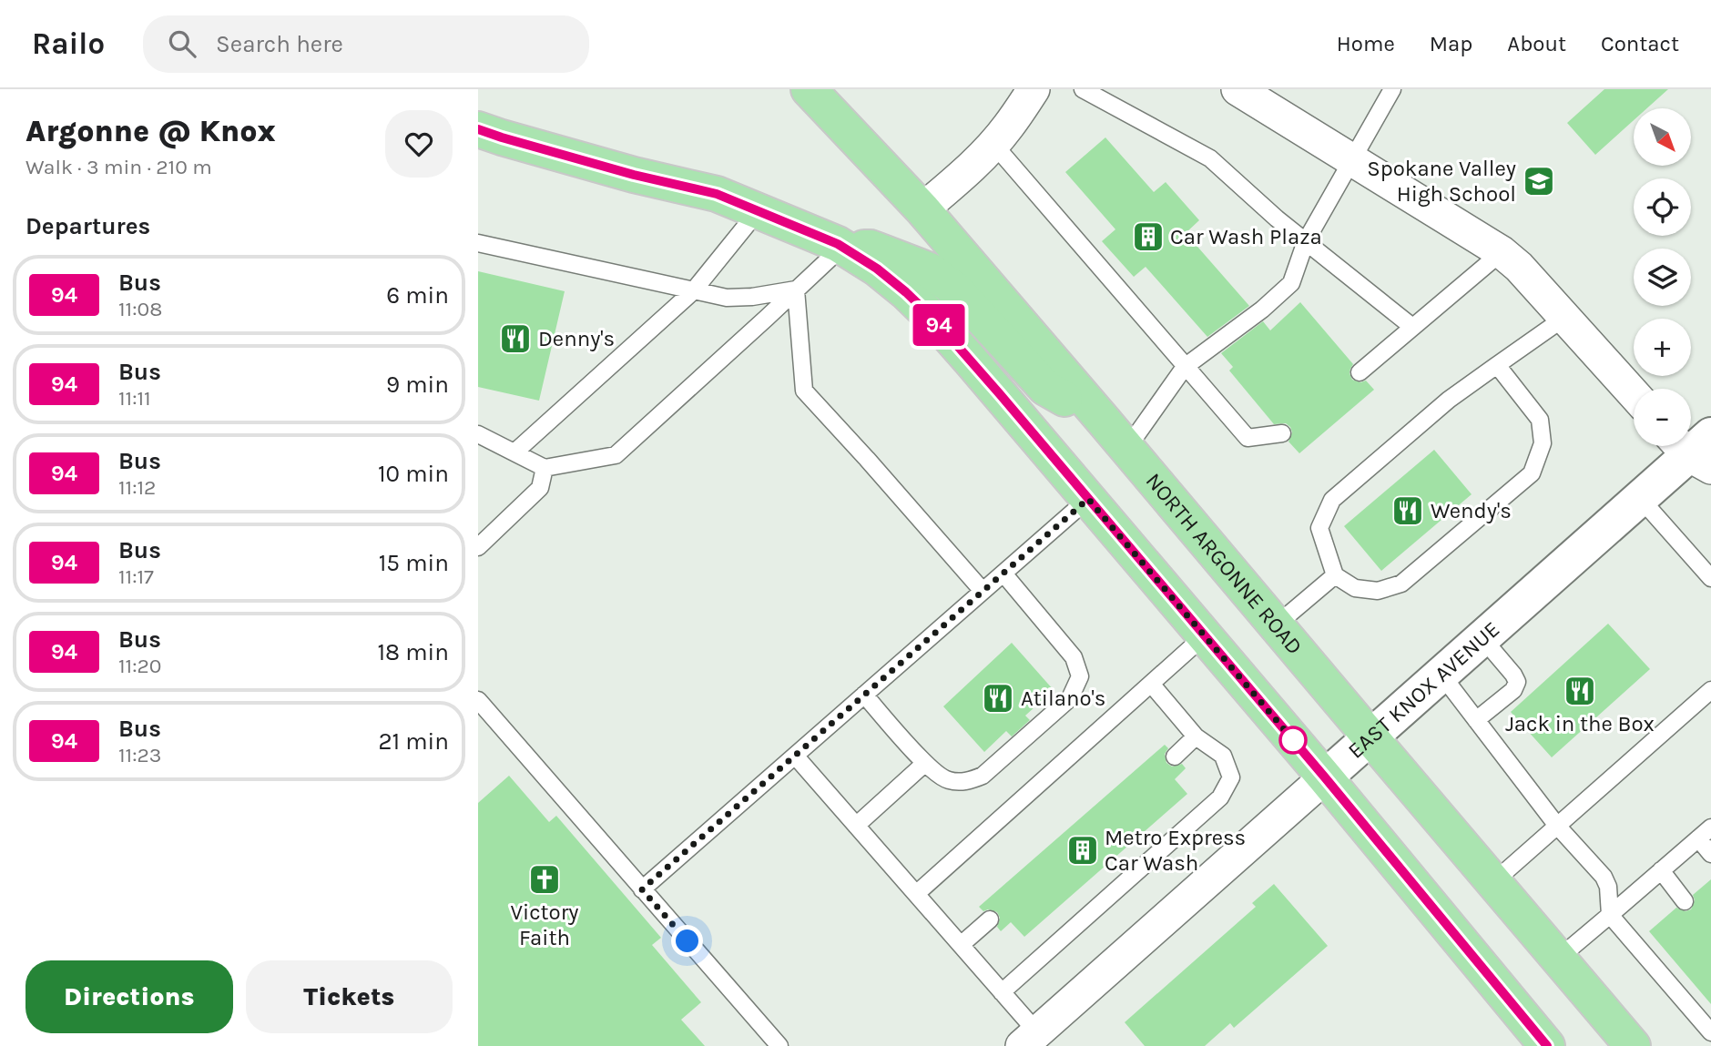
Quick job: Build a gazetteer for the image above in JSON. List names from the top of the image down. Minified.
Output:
{"streets":{"main road":["NORTH ARGONNE ROAD"],"street":["EAST KNOX AVENUE"]},"crossings":[["NORTH ARGONNE ROAD","EAST KNOX AVENUE"]],"places":{"school or university":["Spokane Valley High School"],"building":["Car Wash Plaza","Metro Express Car Wash"],"restaurant":["Denny's","Wendy's","Jack in the Box","Atilano's"],"church":["Victory Faith"]},"lines":["bus line 94"],"north":"bottom right","page":{"header":"Railo","search":"Search here","nav":["Home","Map","About","Contact"],"heading":[["Argonne @ Knox","Walk · 3 min · 210 m"],"Departures"],"on_map":"94","map_buttons":["+","−"],"list":[{"mark":"94","name":"Bus","note":"11:08","value":"6 min"},{"mark":"94","name":"Bus","note":"11:11","value":"9 min"},{"mark":"94","name":"Bus","note":"11:12","value":"10 min"},{"mark":"94","name":"Bus","note":"11:17","value":"15 min"},{"mark":"94","name":"Bus","note":"11:20","value":"18 min"},{"mark":"94","name":"Bus","note":"11:23","value":"21 min"}],"buttons":["Directions","Tickets"]}}
